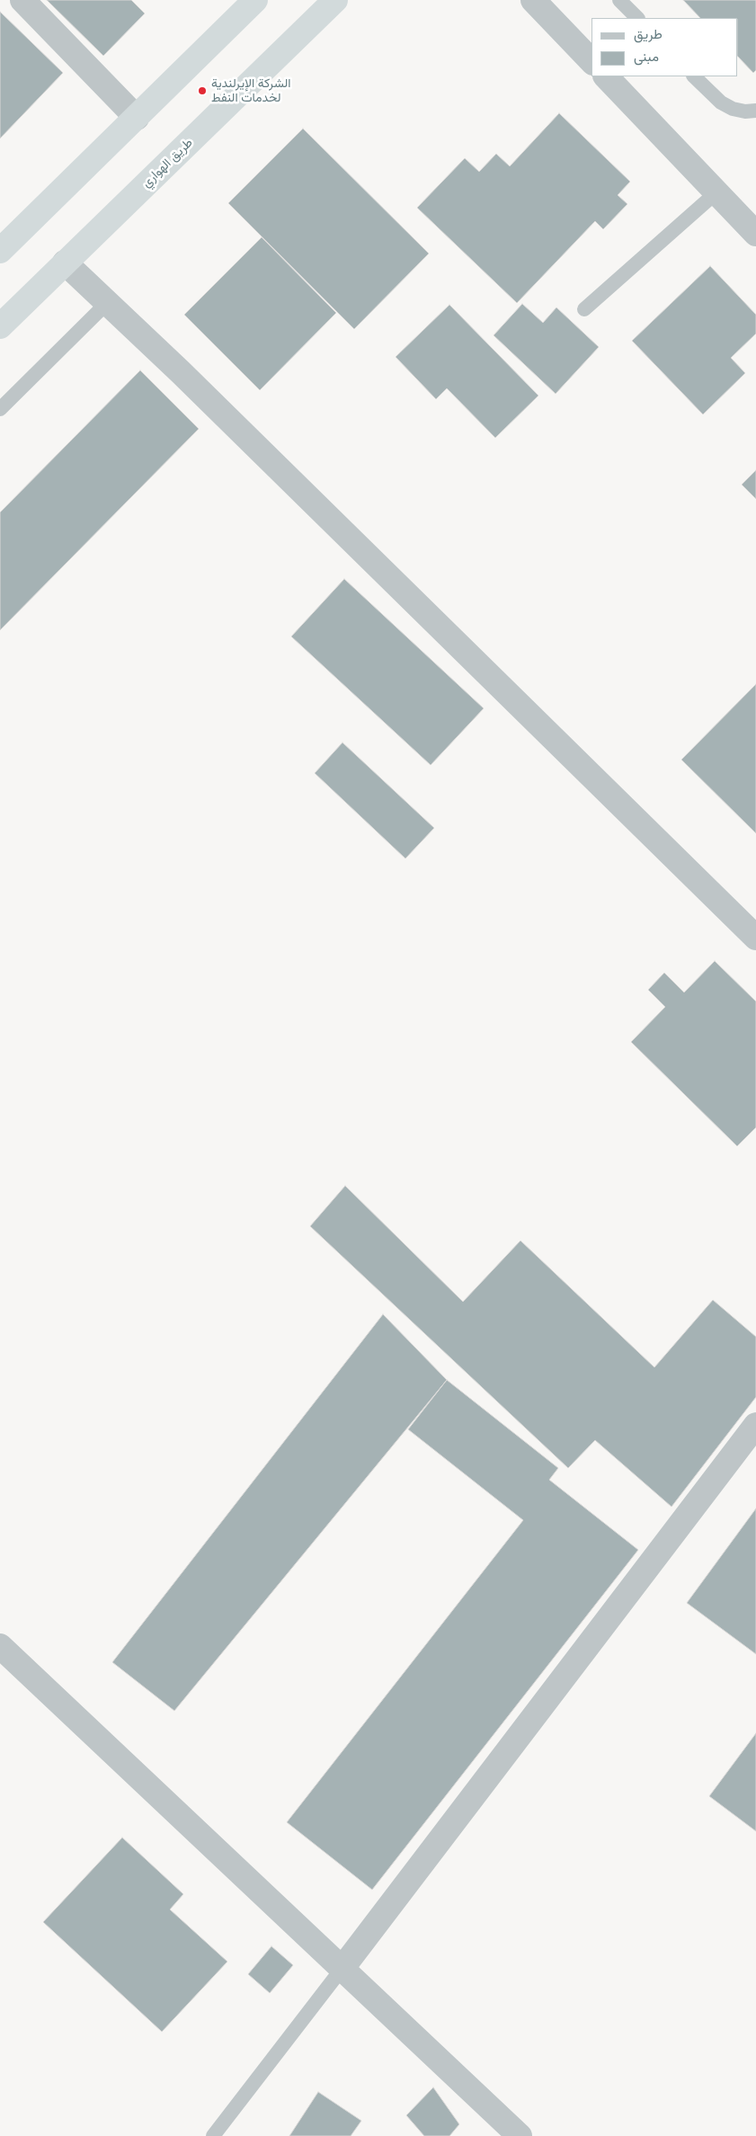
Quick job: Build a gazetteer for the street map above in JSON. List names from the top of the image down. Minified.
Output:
{"streets":{"highway":["طريق الهواري"]},"places":["الشركة الإيرلندية لخدمات النفط"],"legend":["طريق","مبنى"]}
